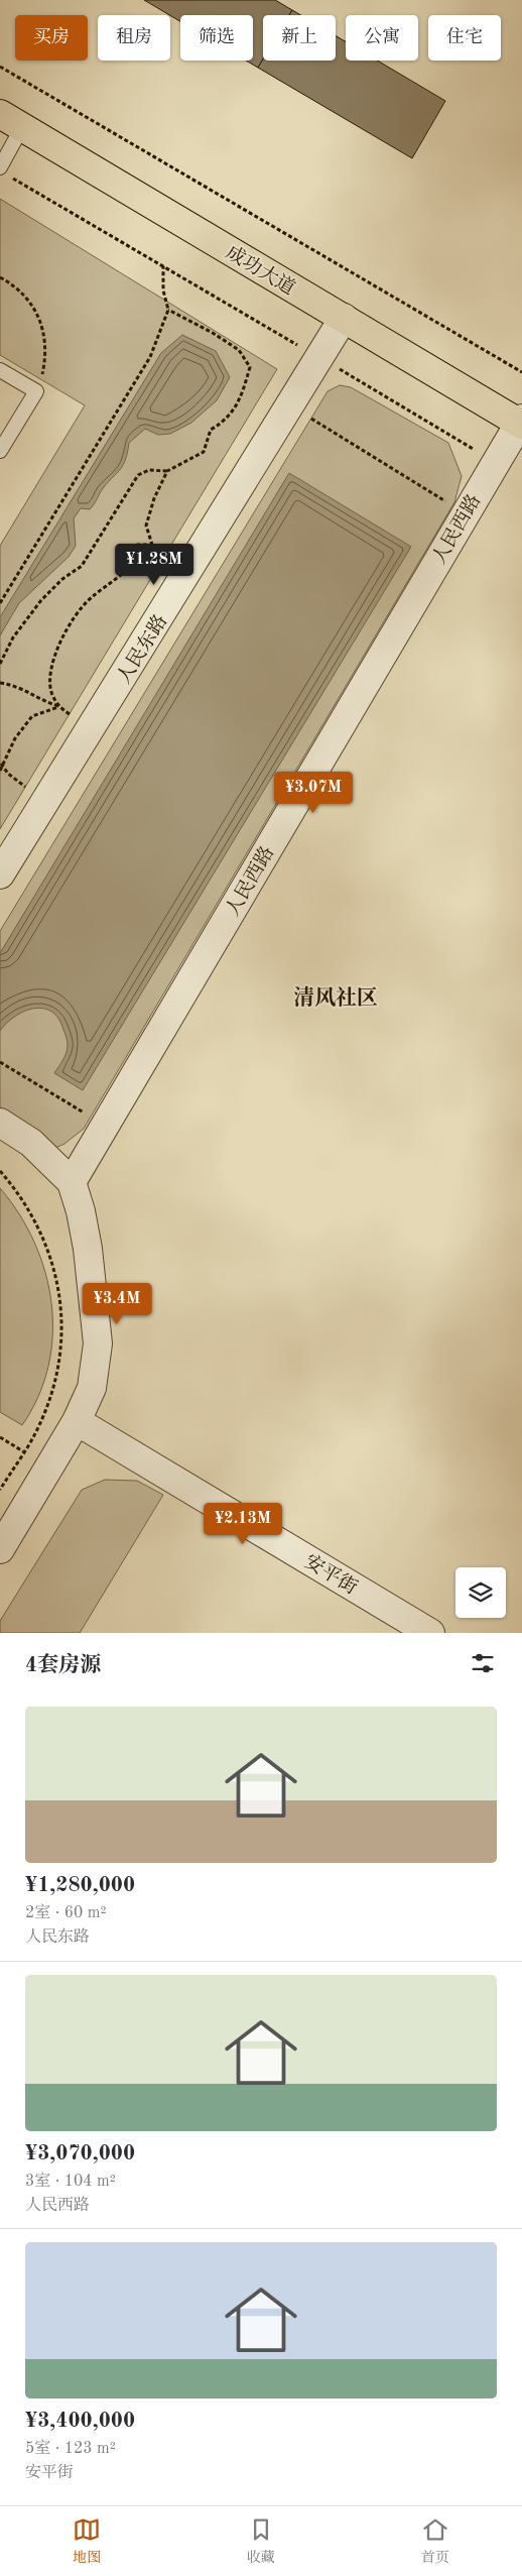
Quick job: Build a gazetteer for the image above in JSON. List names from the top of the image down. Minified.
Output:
{"streets":{"main road":["成功大道"],"street":["人民西路","人民东路","安平街"]},"crossings":[["成功大道","人民西路"],["成功大道","人民东路"]],"districts":["清风社区"],"page":{"chip":["买房","租房","筛选","新上","公寓","住宅"],"price":["¥1.28M","¥3.07M","¥3.4M","¥2.13M"],"heading":"4套房源","list":[{"name":"¥1,280,000","note":"2室 · 60 m² · 人民东路"},{"name":"¥3,070,000","note":"3室 · 104 m² · 人民西路"},{"name":"¥3,400,000","note":"5室 · 123 m² · 安平街"}],"tabs":["地图","收藏","首页"]}}
